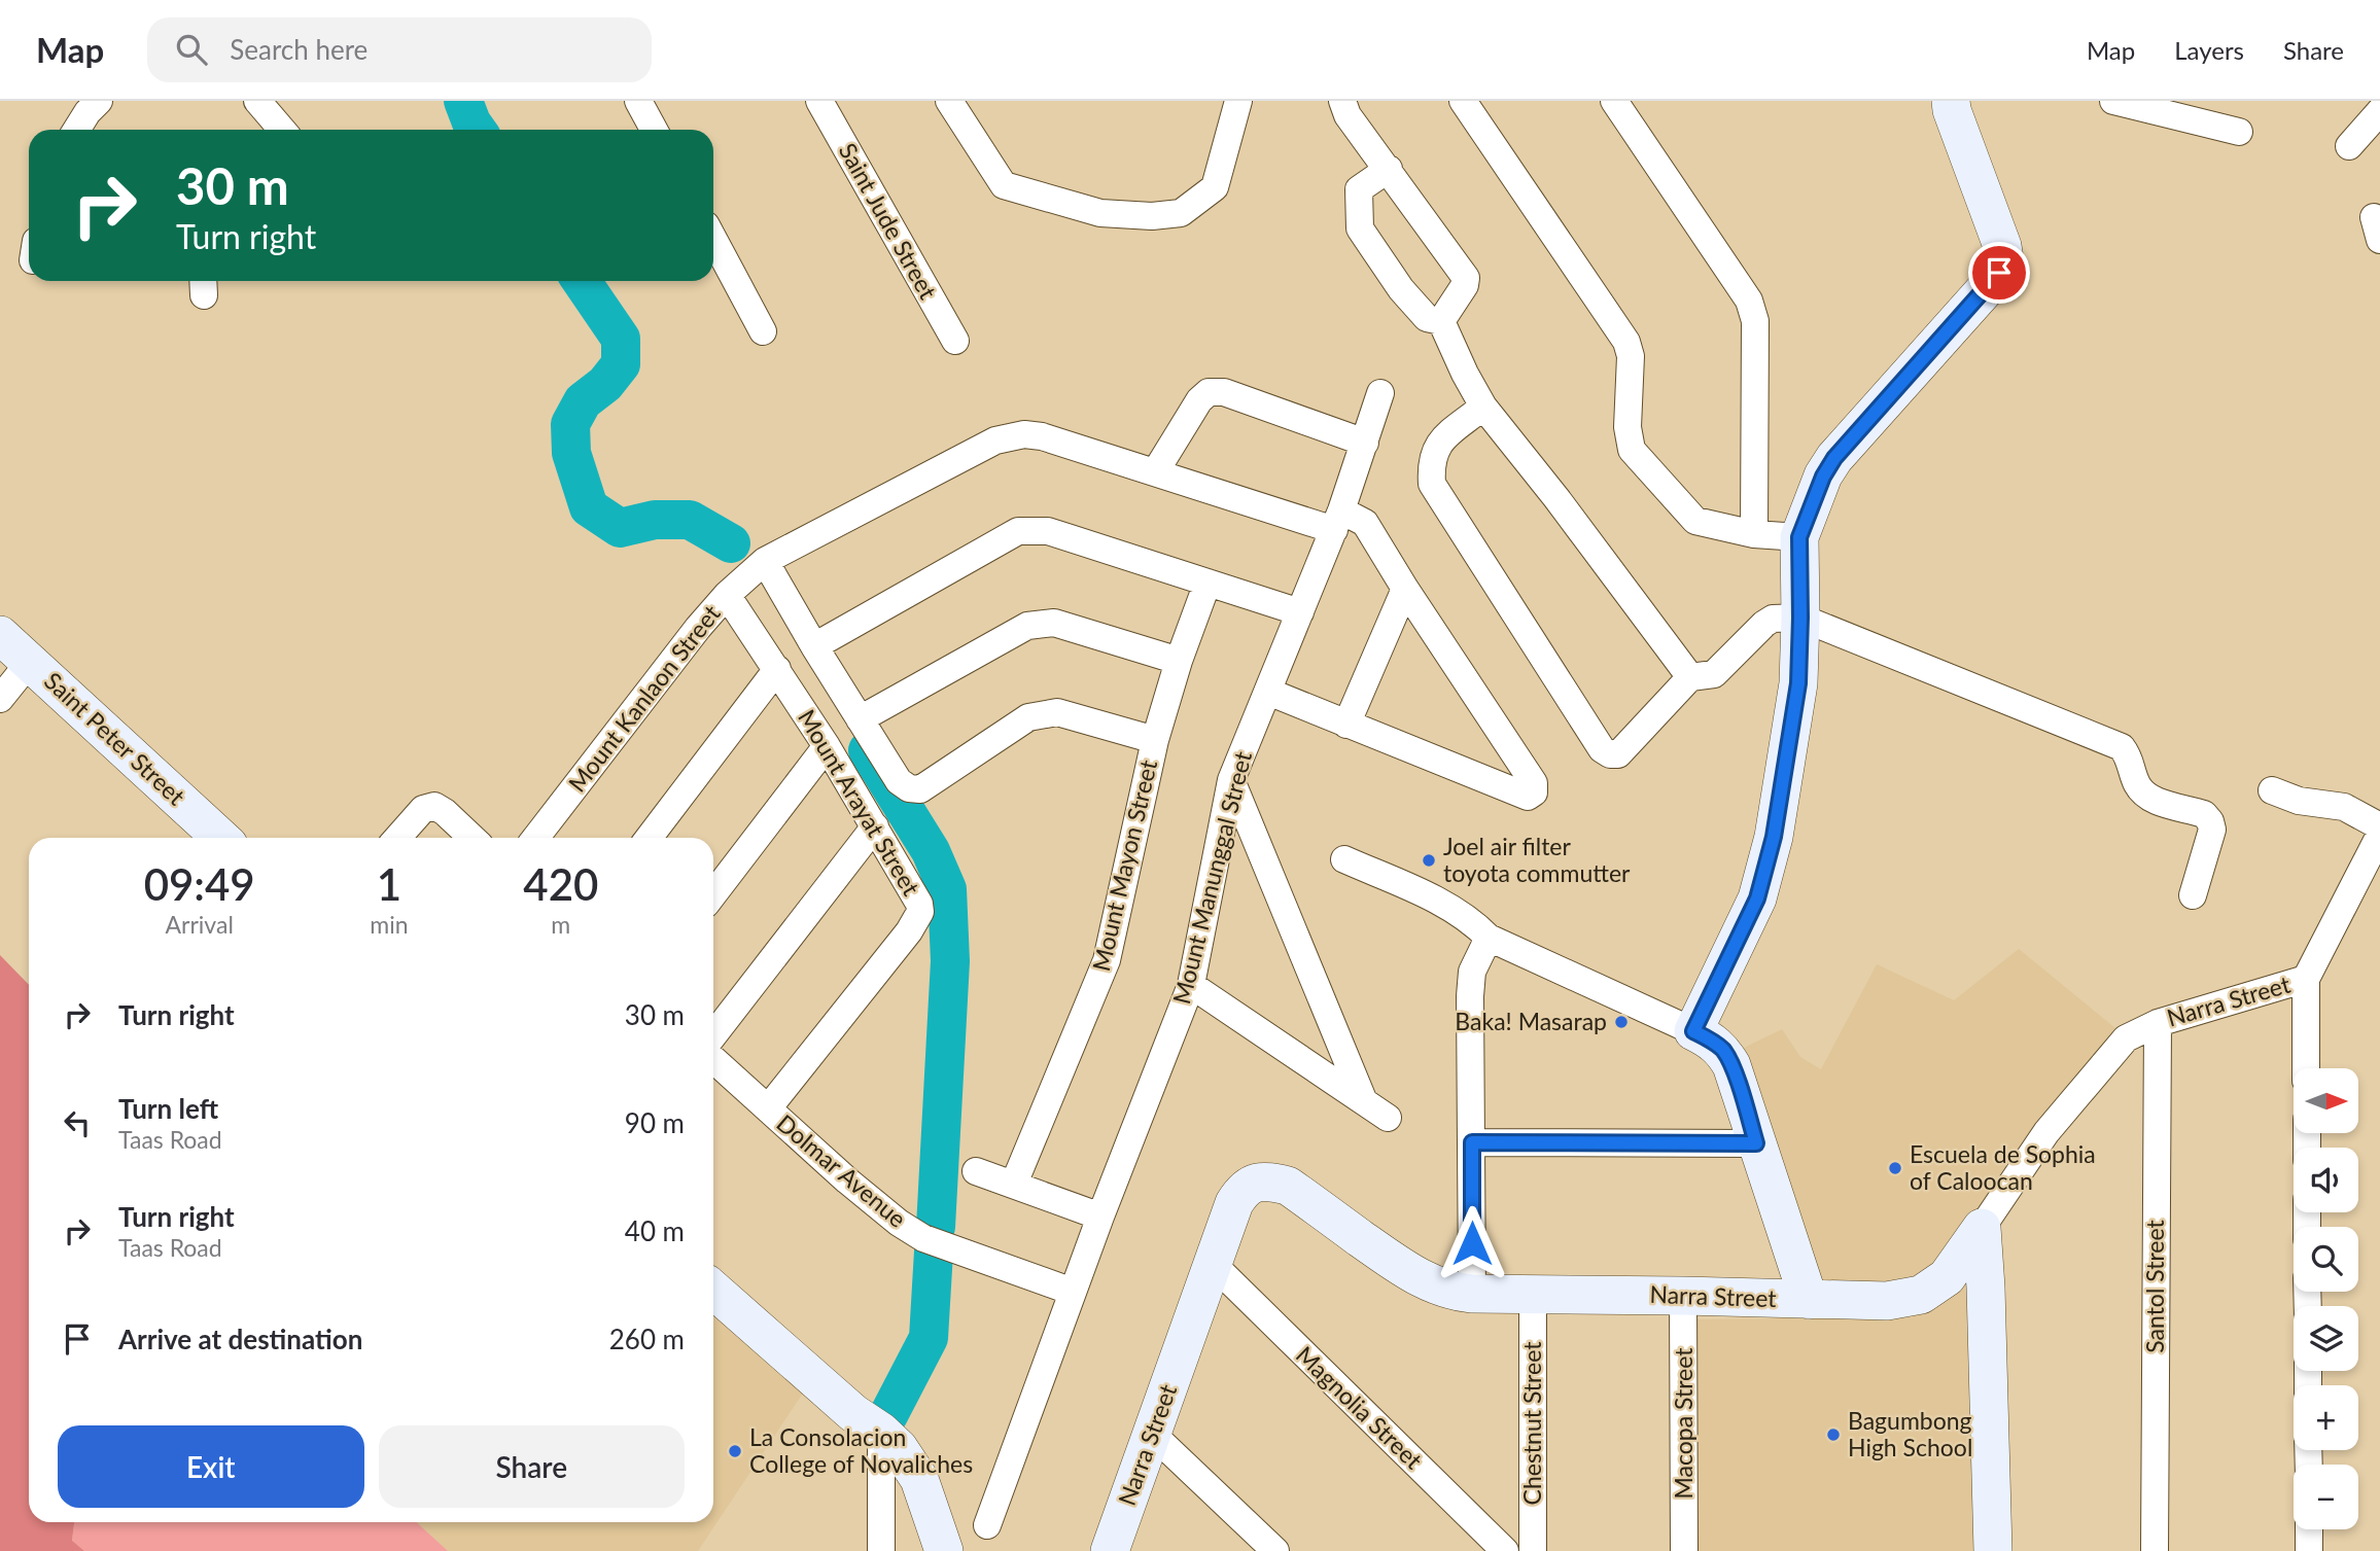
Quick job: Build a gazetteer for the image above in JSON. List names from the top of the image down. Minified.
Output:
{"streets":{"street":["Saint Jude Street","Mount Kanlaon Street","Saint Peter Street","Mount Arayat Street","Mount Mayon Street","Mount Manunggal Street","Narra Street","Dolmar Avenue","Santol Street","Magnolia Street","Chestnut Street","Macopa Street"]},"crossings":[["Mount Kanlaon Street","Mount Arayat Street"],["Mount Kanlaon Street","Mount Manunggal Street"],["Mount Arayat Street","Dolmar Avenue"],["Mount Manunggal Street","Dolmar Avenue"],["Narra Street","Santol Street"],["Narra Street","Magnolia Street"],["Narra Street","Chestnut Street"],["Narra Street","Macopa Street"]],"places":["Joel air filter toyota commutter","Baka! Masarap","Escuela de Sophia of Caloocan","Bagumbong High School","La Consolacion College of Novaliches"],"north":"right","page":{"header":"Map","search":"Search here","nav":["Map","Layers","Share"],"turn":["30 m","Turn right"],"eta":["09:49","Arrival","1","min","420","m"],"list":[{"name":"Turn right","value":"30 m"},{"name":"Turn left","note":"Taas Road","value":"90 m"},{"name":"Turn right","note":"Taas Road","value":"40 m"},{"name":"Arrive at destination","value":"260 m"}],"map_buttons":["+","−"],"buttons":["Exit","Share"]}}
